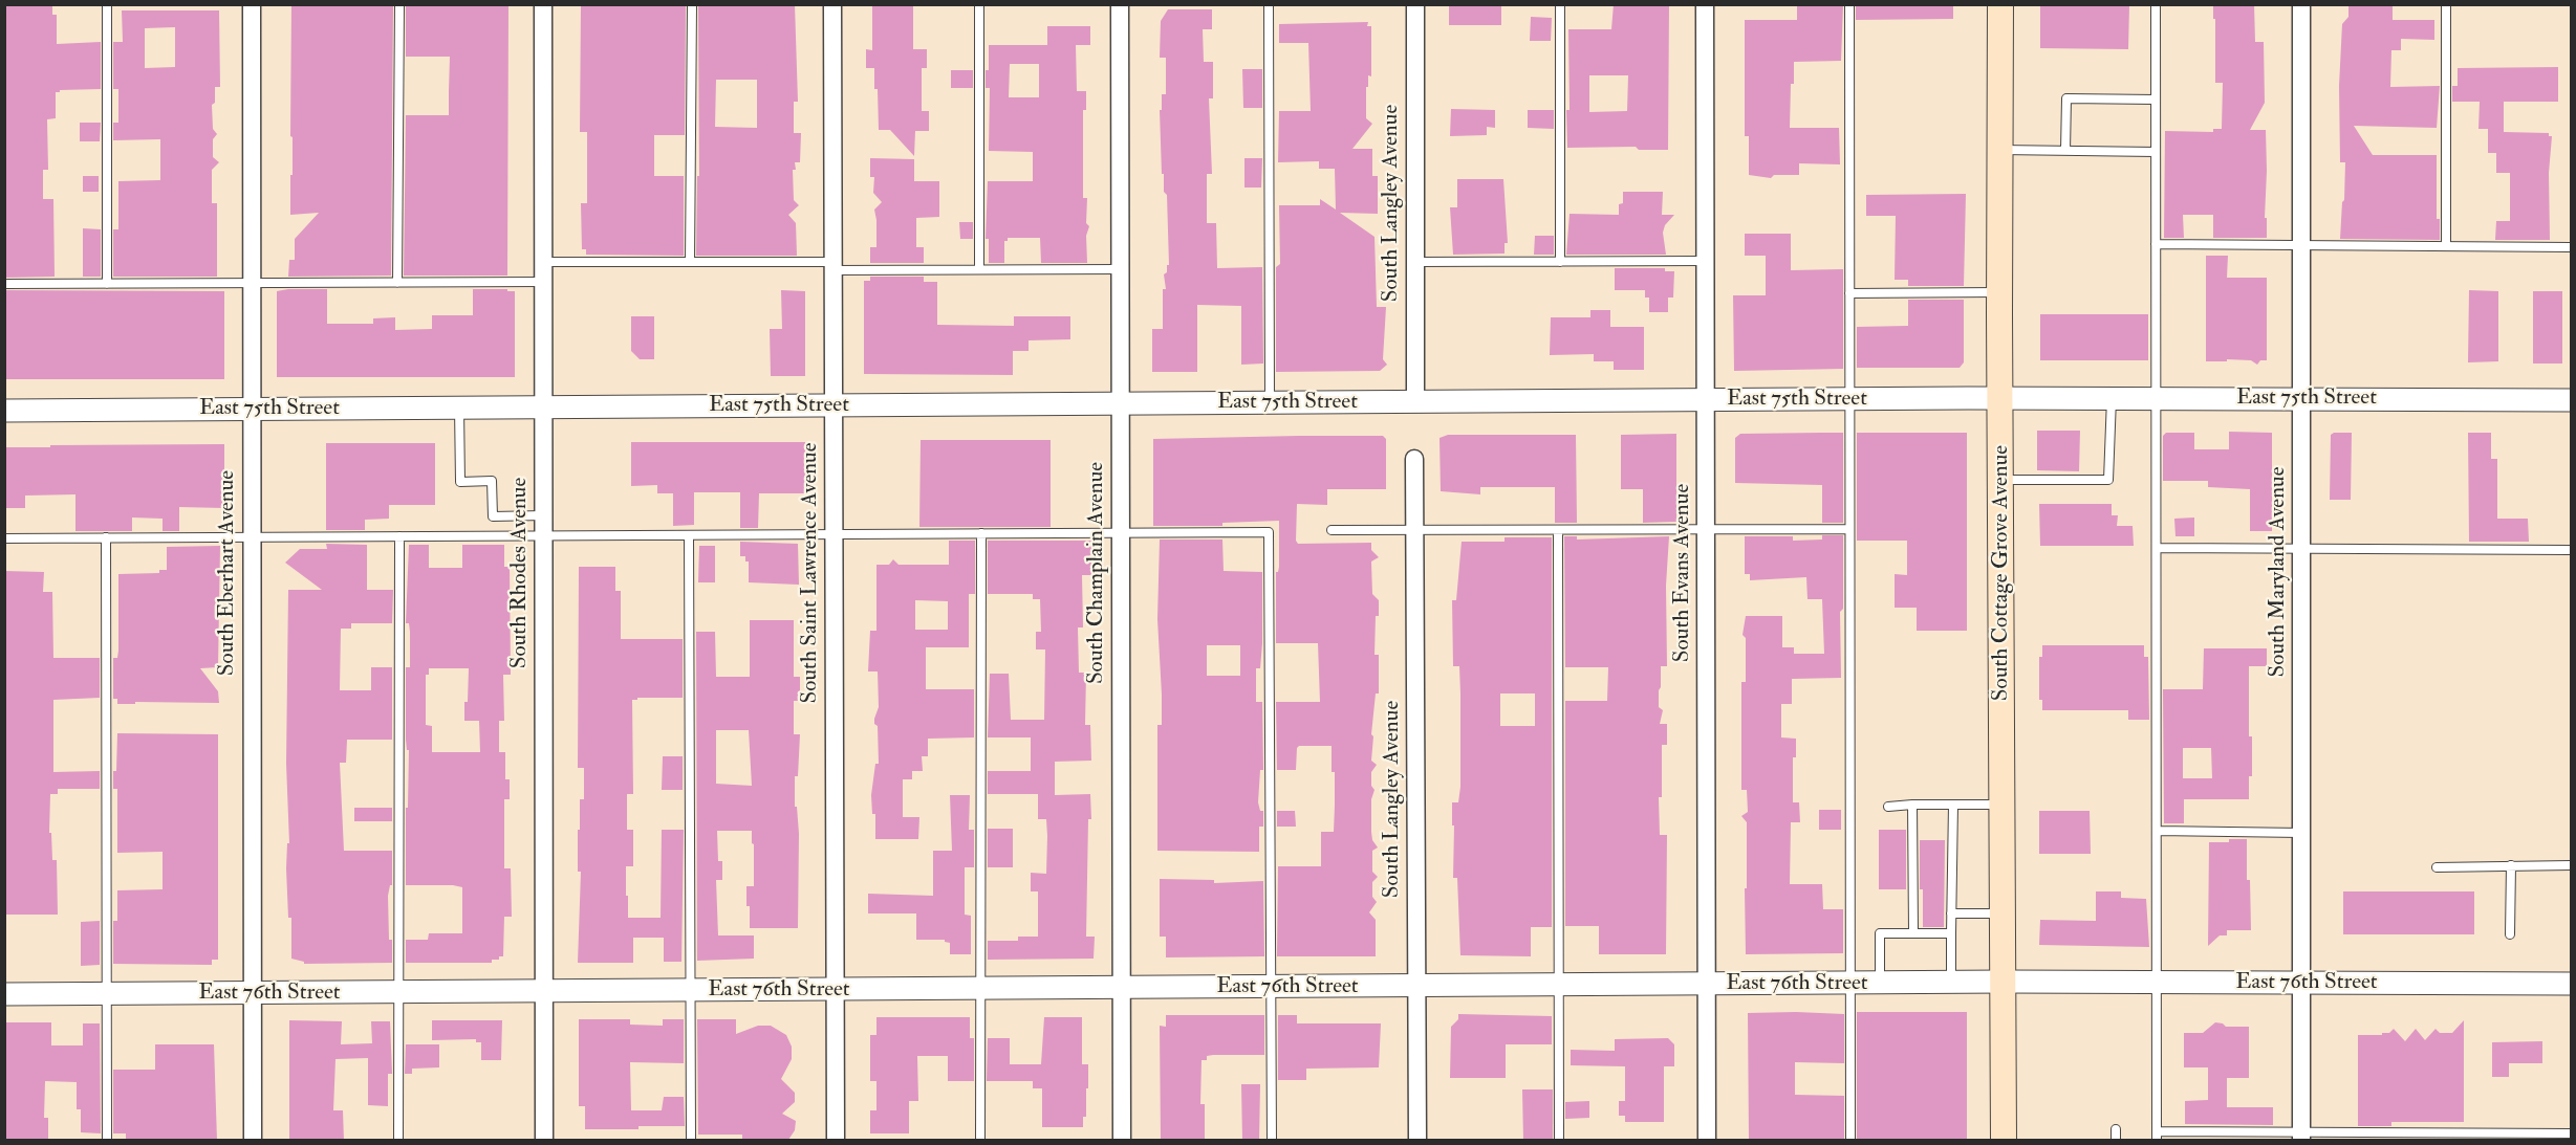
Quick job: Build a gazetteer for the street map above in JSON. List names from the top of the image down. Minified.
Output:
{"streets":{"main road":["South Cottage Grove Avenue"],"street":["South Langley Avenue","East 75th Street","South Maryland Avenue","South Eberhart Avenue","South Rhodes Avenue","South Saint Lawrence Avenue","South Champlain Avenue","South Evans Avenue","East 76th Street"]},"crossings":[["South Langley Avenue","East 75th Street"],["South Langley Avenue","East 76th Street"],["East 75th Street","South Maryland Avenue"],["East 75th Street","South Eberhart Avenue"],["East 75th Street","South Rhodes Avenue"],["East 75th Street","South Saint Lawrence Avenue"],["East 75th Street","South Champlain Avenue"],["East 75th Street","South Evans Avenue"],["East 75th Street","South Cottage Grove Avenue"],["South Maryland Avenue","East 76th Street"],["South Eberhart Avenue","East 76th Street"],["South Rhodes Avenue","East 76th Street"],["South Saint Lawrence Avenue","East 76th Street"],["South Champlain Avenue","East 76th Street"],["South Evans Avenue","East 76th Street"],["South Cottage Grove Avenue","East 76th Street"]]}
